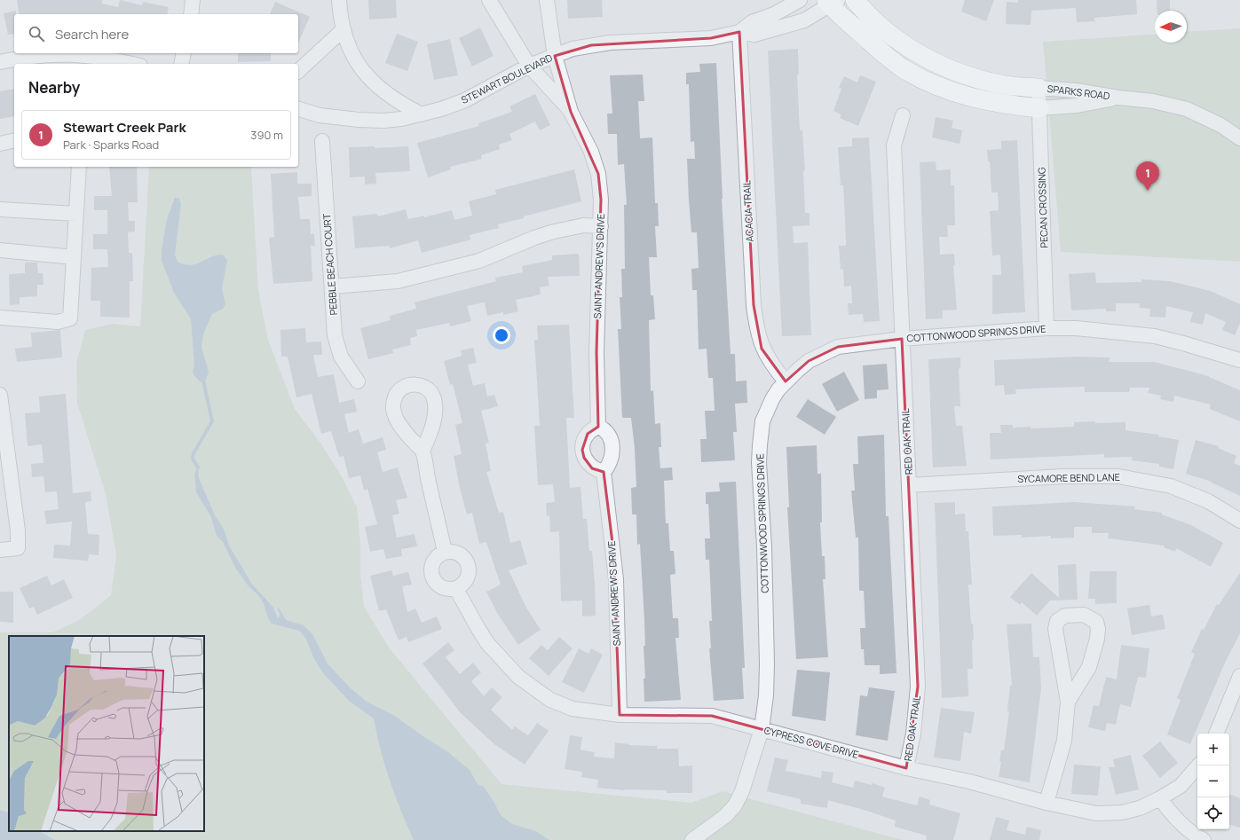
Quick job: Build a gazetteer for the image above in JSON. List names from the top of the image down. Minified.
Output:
{"streets":{"street":["STEWART BOULEVARD","SPARKS ROAD","PECAN CROSSING","ACACIA TRAIL","PEBBLE BEACH COURT","SAINT ANDREW'S DRIVE","COTTONWOOD SPRINGS DRIVE","RED OAK TRAIL","SYCAMORE BEND LANE","CYPRESS COVE DRIVE"]},"crossings":[["STEWART BOULEVARD","ACACIA TRAIL"],["SPARKS ROAD","PECAN CROSSING"],["PECAN CROSSING","COTTONWOOD SPRINGS DRIVE"],["ACACIA TRAIL","COTTONWOOD SPRINGS DRIVE"],["SAINT ANDREW'S DRIVE","CYPRESS COVE DRIVE"],["COTTONWOOD SPRINGS DRIVE","RED OAK TRAIL"],["COTTONWOOD SPRINGS DRIVE","CYPRESS COVE DRIVE"],["RED OAK TRAIL","SYCAMORE BEND LANE"],["RED OAK TRAIL","CYPRESS COVE DRIVE"]],"north":"left","page":{"search":"Search here","heading":"Nearby","list":[{"mark":"1","name":"Stewart Creek Park","note":"Park · Sparks Road","value":"390 m"}],"pins":"1","map_buttons":["+","−"]}}
